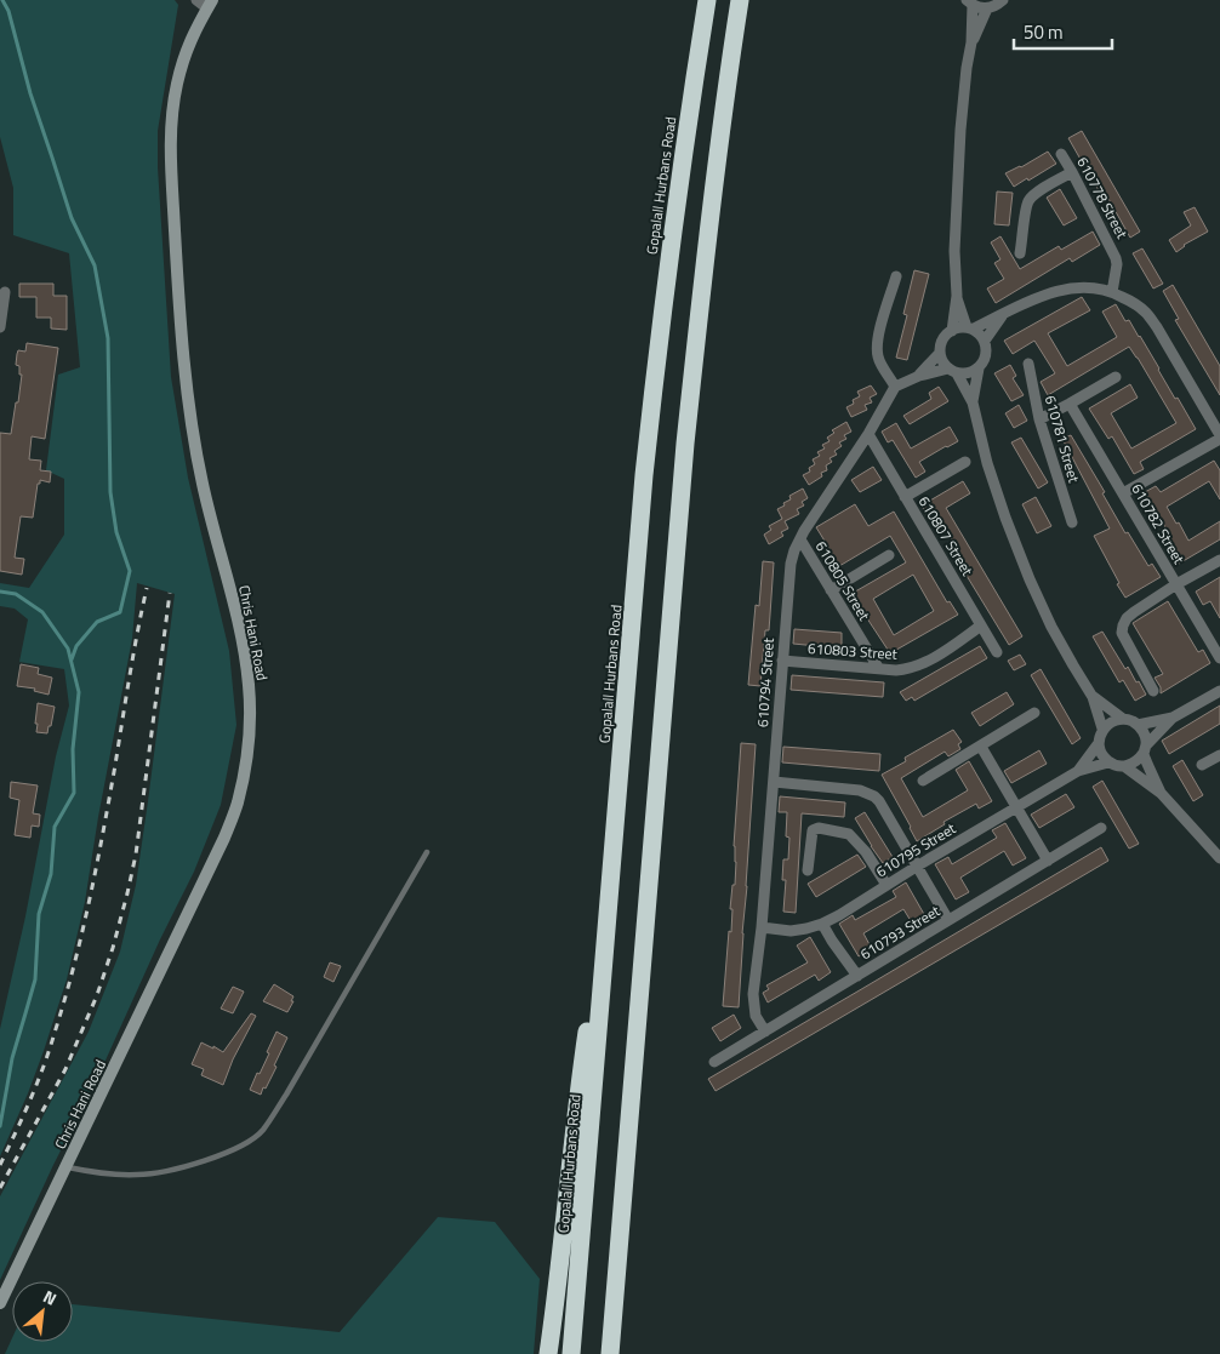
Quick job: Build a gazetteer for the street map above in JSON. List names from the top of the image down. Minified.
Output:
{"streets":{"highway":["Gopalall Hurbans Road"],"street":["610778 Street","610781 Street","610782 Street","610807 Street","610805 Street","Chris Hani Road","610803 Street","610794 Street","610795 Street","610793 Street"]},"crossings":[["610807 Street","610803 Street"],["610807 Street","610794 Street"],["610805 Street","610803 Street"],["610805 Street","610794 Street"],["610803 Street","610794 Street"],["610794 Street","610795 Street"],["610794 Street","610793 Street"]],"scale_bar":"50 m","north":"top right"}
